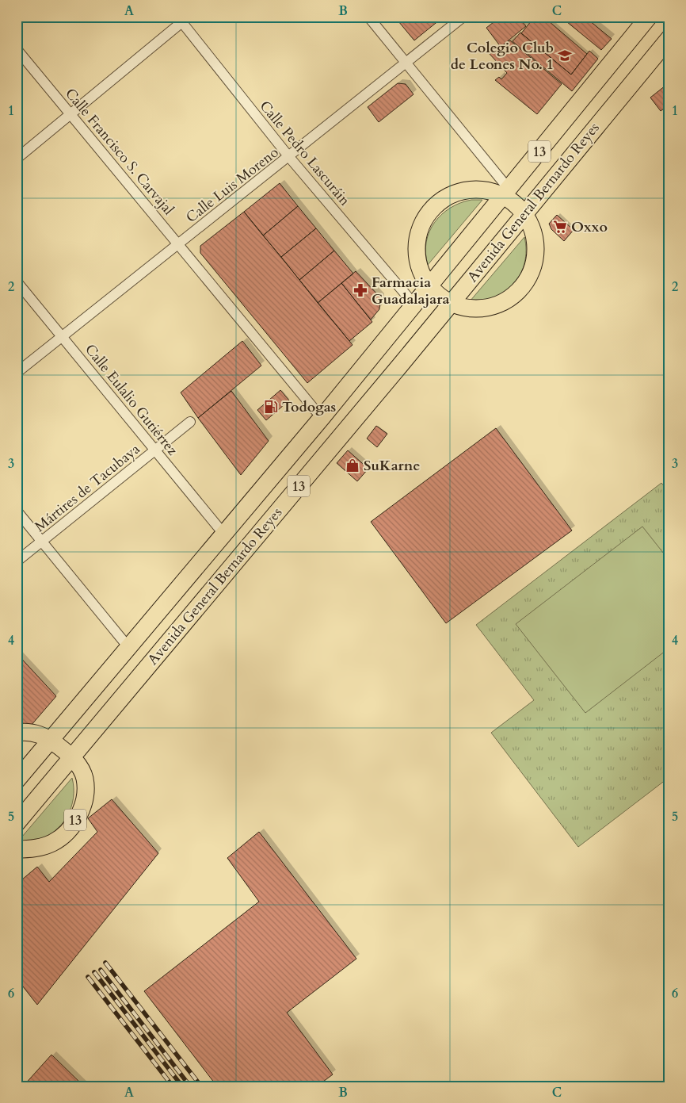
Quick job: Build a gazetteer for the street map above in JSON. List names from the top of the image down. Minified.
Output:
{"streets":{"main road":["13","Avenida General Bernardo Reyes"],"street":["Calle Francisco S. Carvajal","Calle Pedro Lascuráin","Calle Luis Moreno","Calle Eulalio Gutiérrez","Mártires de Tacubaya"]},"crossings":[["Calle Francisco S. Carvajal","Calle Luis Moreno"],["Calle Francisco S. Carvajal","Avenida General Bernardo Reyes"],["13","Avenida General Bernardo Reyes"],["Calle Pedro Lascuráin","Calle Luis Moreno"],["Calle Pedro Lascuráin","Avenida General Bernardo Reyes"],["Calle Luis Moreno","Calle Eulalio Gutiérrez"],["Avenida General Bernardo Reyes","Calle Eulalio Gutiérrez"],["Calle Eulalio Gutiérrez","Mártires de Tacubaya"]],"places":{"school or university":["Colegio Club de Leones No. 1"],"supermarket":["Oxxo"],"pharmacy":["Farmacia Guadalajara"],"fuel station":["Todogas"],"shop":["SuKarne"]},"grid":{"columns":["A","B","C"],"rows":["1","2","3","4","5","6"]}}
